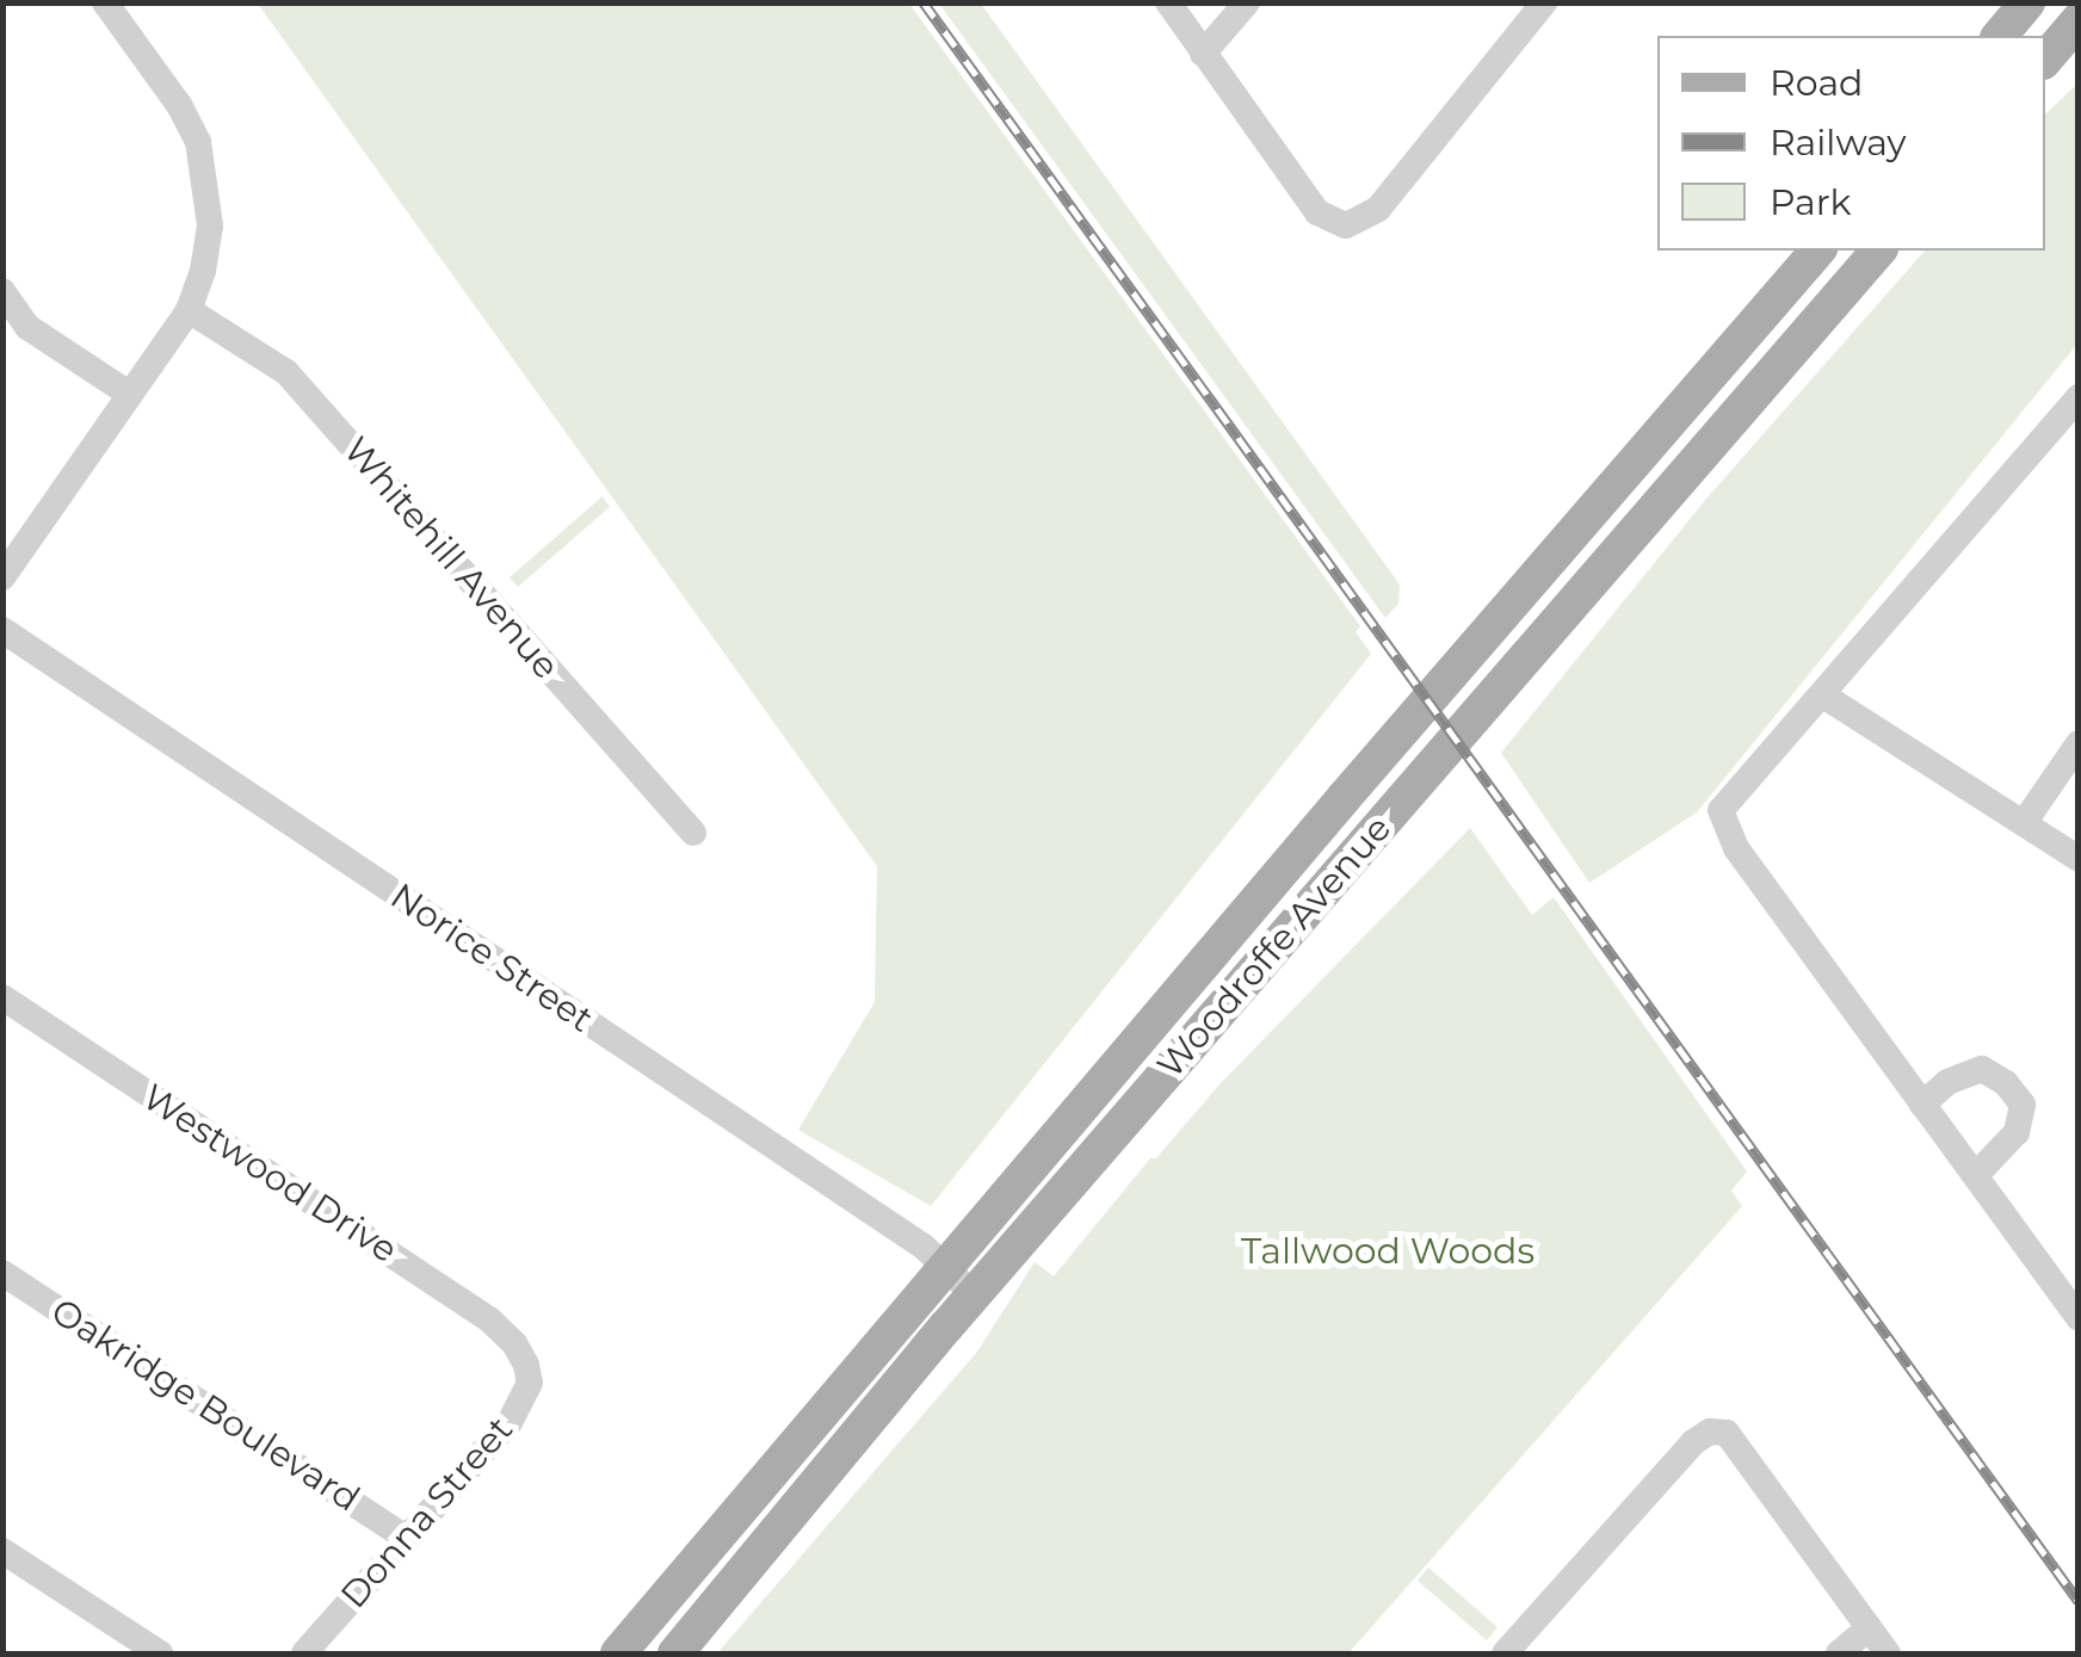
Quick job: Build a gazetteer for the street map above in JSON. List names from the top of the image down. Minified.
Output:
{"streets":{"main road":["Woodroffe Avenue"],"street":["Whitehill Avenue","Norice Street","Westwood Drive","Oakridge Boulevard","Donna Street"]},"crossings":[["Woodroffe Avenue","Norice Street"],["Westwood Drive","Donna Street"],["Oakridge Boulevard","Donna Street"]],"parks":["Tallwood Woods"],"legend":["Road","Railway","Park"]}
